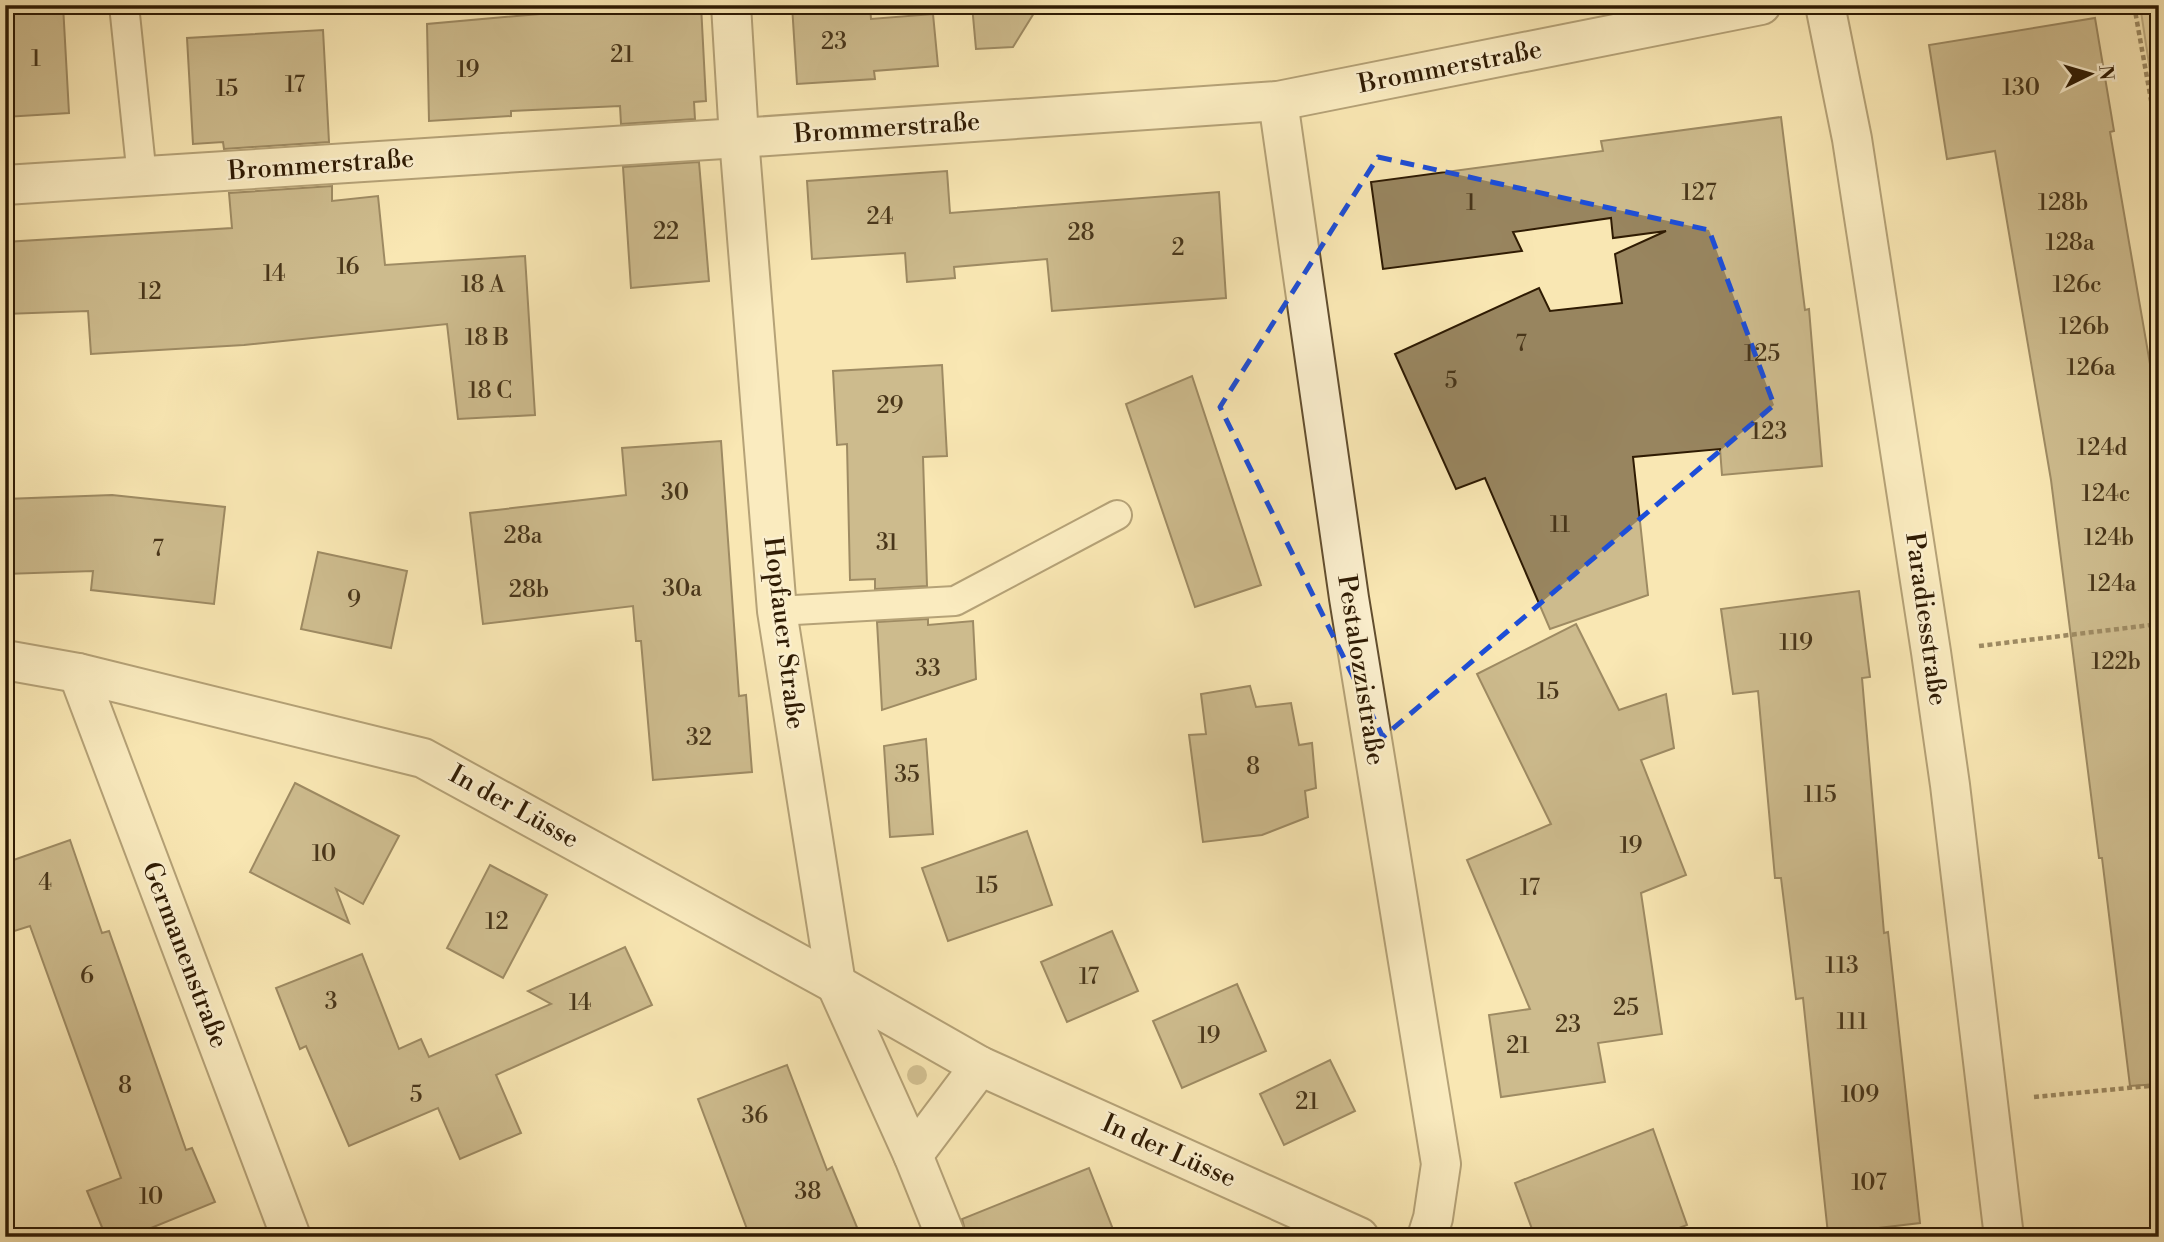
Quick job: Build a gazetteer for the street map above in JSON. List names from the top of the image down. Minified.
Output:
{"streets":{"street":["Brommerstraße","Paradiesstraße","Hopfauer Straße","Pestalozzistraße","In der Lüsse","Germanenstraße"]},"crossings":[["Brommerstraße","Hopfauer Straße"],["Brommerstraße","Pestalozzistraße"],["Hopfauer Straße","In der Lüsse"],["In der Lüsse","Germanenstraße"]],"house_numbers":["23","21","1","19","17","130","15","127","1","128b","24","22","28","128a","2","16","14","18 A","126c","12","126b","18 B","7","125","126a","5","18 C","29","123","124d","30","124c","11","28a","124b","31","7","124a","30a","28b","9","119","122b","33","15","32","8","35","115","19","10","4","15","17","12","113","6","17","3","14","25","111","23","19","21","8","5","109","21","36","107","38","10"],"north":"right"}
